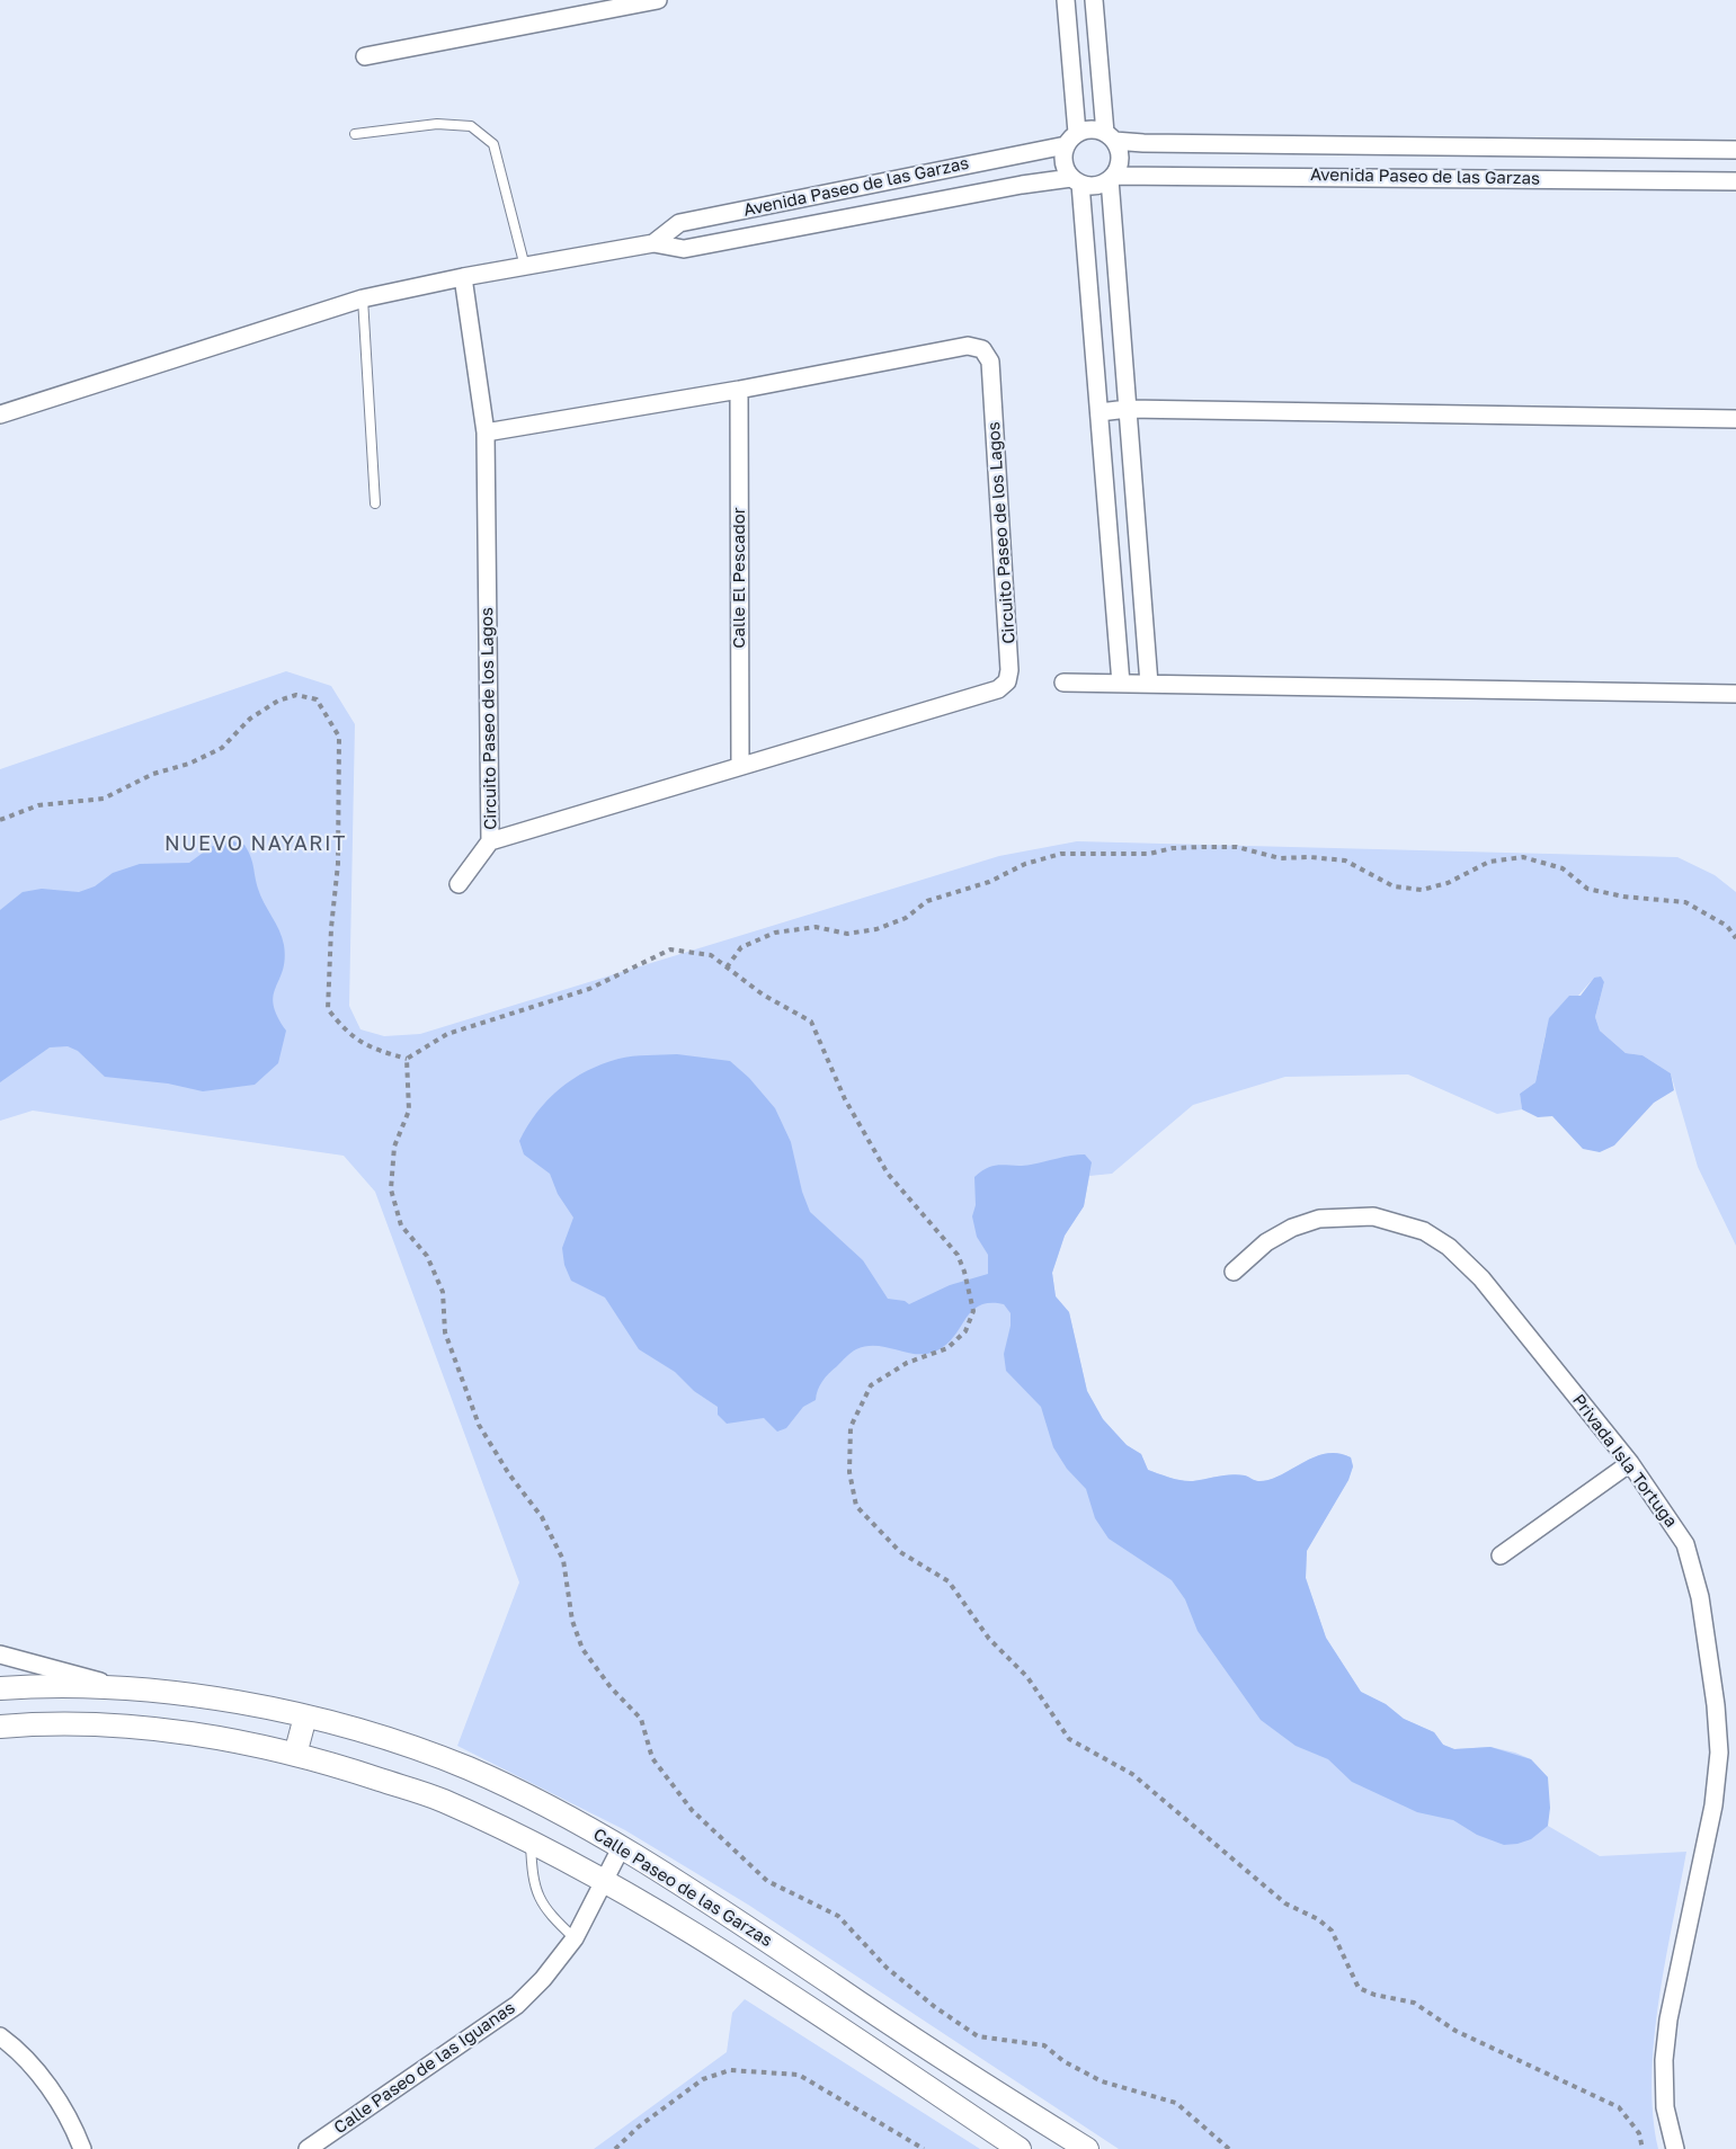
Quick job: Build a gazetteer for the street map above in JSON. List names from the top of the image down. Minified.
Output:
{"streets":{"street":["Avenida Paseo de las Garzas","Circuito Paseo de los Lagos","Calle El Pescador","Privada Isla Tortuga","Calle Paseo de las Garzas","Calle Paseo de las Iguanas"]},"crossings":[["Avenida Paseo de las Garzas","Circuito Paseo de los Lagos"],["Circuito Paseo de los Lagos","Calle El Pescador"],["Calle Paseo de las Garzas","Calle Paseo de las Iguanas"]],"districts":["NUEVO NAYARIT"]}
